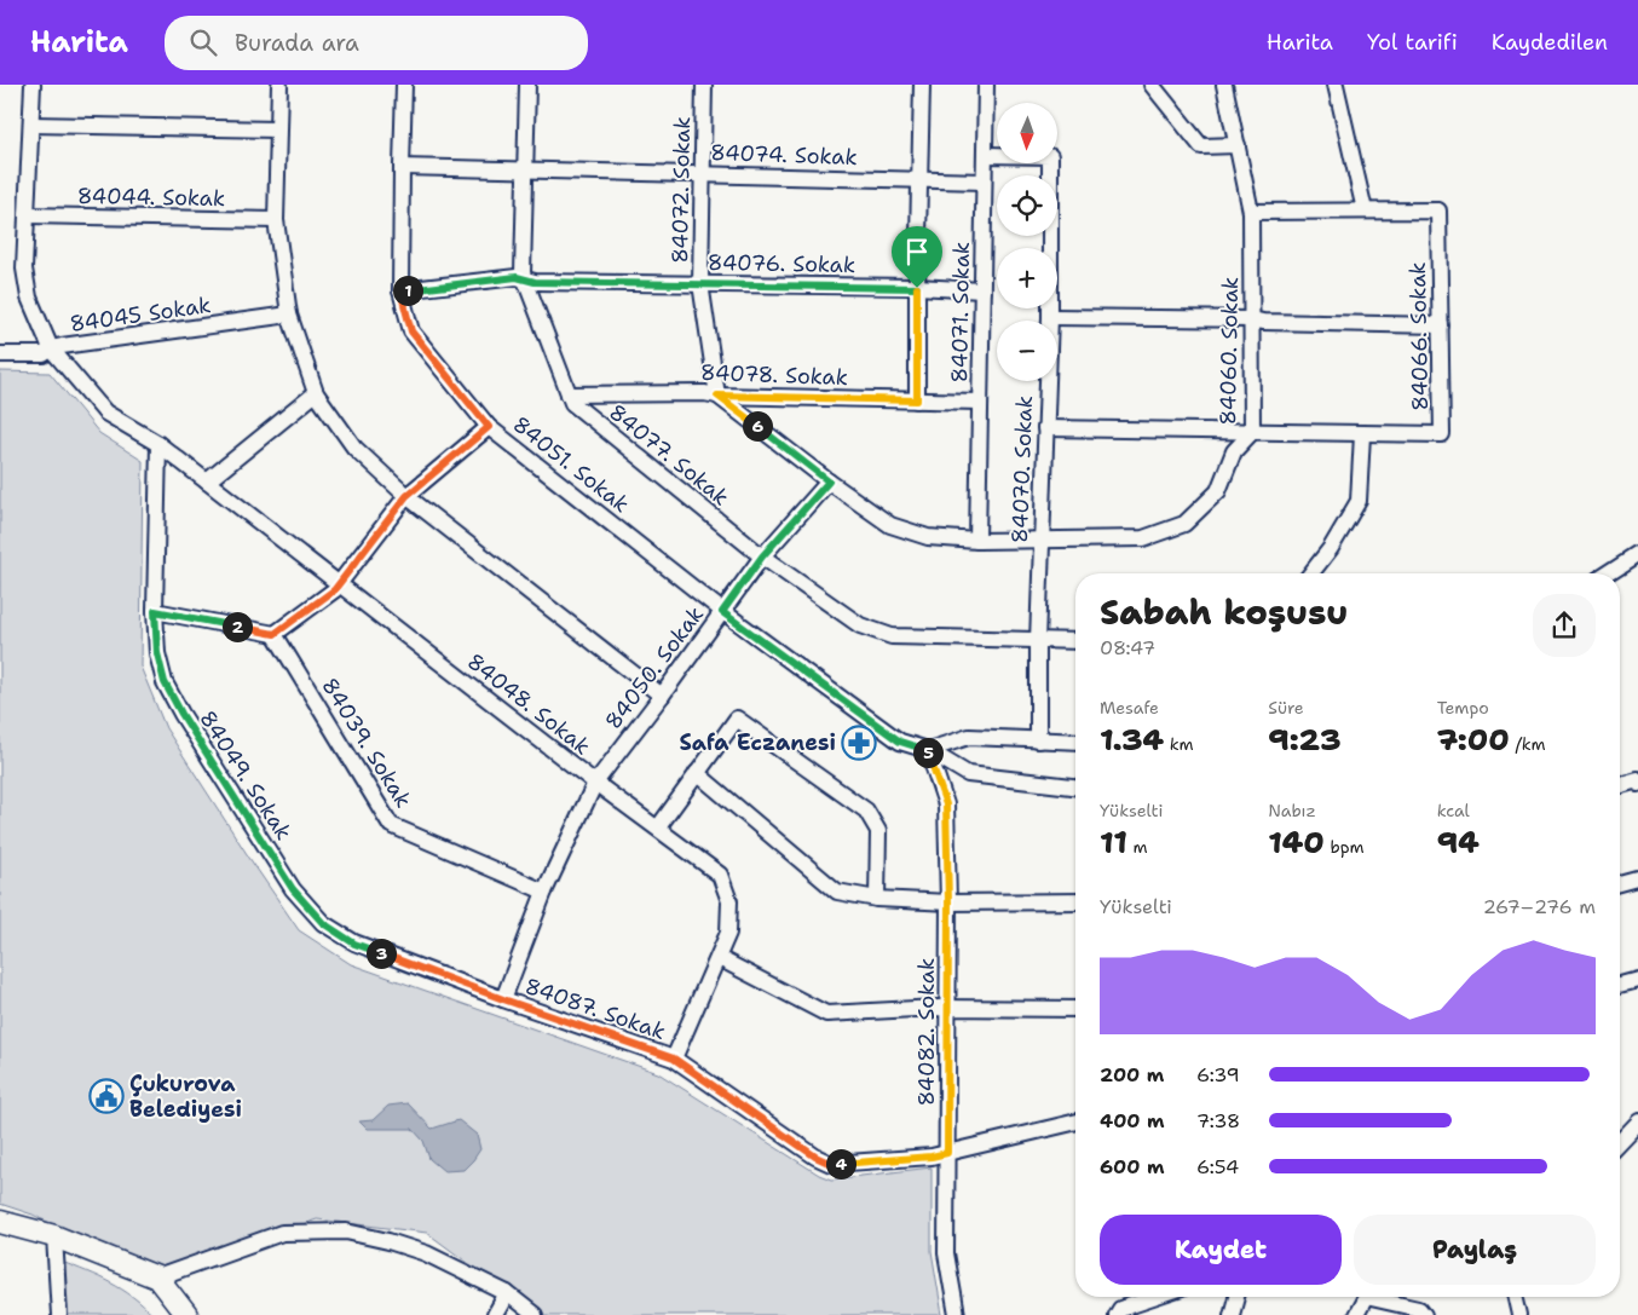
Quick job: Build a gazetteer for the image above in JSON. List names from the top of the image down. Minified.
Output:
{"streets":{"street":["84074. Sokak","84072. Sokak","84044. Sokak","84076. Sokak","84071. Sokak","84045 Sokak","84066. Sokak","84060. Sokak","84078. Sokak","84077. Sokak","84051. Sokak","84070. Sokak","84050. Sokak","84048. Sokak","84039. Sokak","84049. Sokak","84087. Sokak","84082. Sokak"]},"crossings":[["84074. Sokak","84072. Sokak"],["84074. Sokak","84071. Sokak"],["84074. Sokak","84077. Sokak"],["84074. Sokak","84051. Sokak"],["84072. Sokak","84076. Sokak"],["84072. Sokak","84078. Sokak"],["84044. Sokak","84048. Sokak"],["84076. Sokak","84071. Sokak"],["84076. Sokak","84077. Sokak"],["84076. Sokak","84051. Sokak"],["84071. Sokak","84078. Sokak"],["84071. Sokak","84070. Sokak"],["84045 Sokak","84048. Sokak"],["84066. Sokak","84060. Sokak"],["84066. Sokak","84070. Sokak"],["84060. Sokak","84070. Sokak"],["84078. Sokak","84077. Sokak"],["84077. Sokak","84070. Sokak"],["84077. Sokak","84050. Sokak"],["84051. Sokak","84050. Sokak"],["84051. Sokak","84082. Sokak"],["84050. Sokak","84048. Sokak"],["84050. Sokak","84039. Sokak"],["84050. Sokak","84049. Sokak"],["84050. Sokak","84087. Sokak"],["84048. Sokak","84049. Sokak"],["84048. Sokak","84087. Sokak"],["84049. Sokak","84087. Sokak"],["84087. Sokak","84082. Sokak"]],"places":{"pharmacy":["Safa Eczanesi"],"public building":["Çukurova Belediyesi"]},"north":"bottom","page":{"header":"Harita","search":"Burada ara","nav":["Harita","Yol tarifi","Kaydedilen"],"map_buttons":["+","−"],"pins":["1","6","2","5","3","4"],"heading":["Sabah koşusu","08:47"],"stats":[["Mesafe","1.34 km"],["Süre","9:23"],["Tempo","7:00 /km"],["Yükselti","11 m"],["Nabız","140 bpm"],["kcal","94"]],"chart":["Yükselti","267–276 m"],"list":[{"name":"200 m","note":"6:39"},{"name":"400 m","note":"7:38"},{"name":"600 m","note":"6:54"}],"buttons":["Kaydet","Paylaş"]}}
